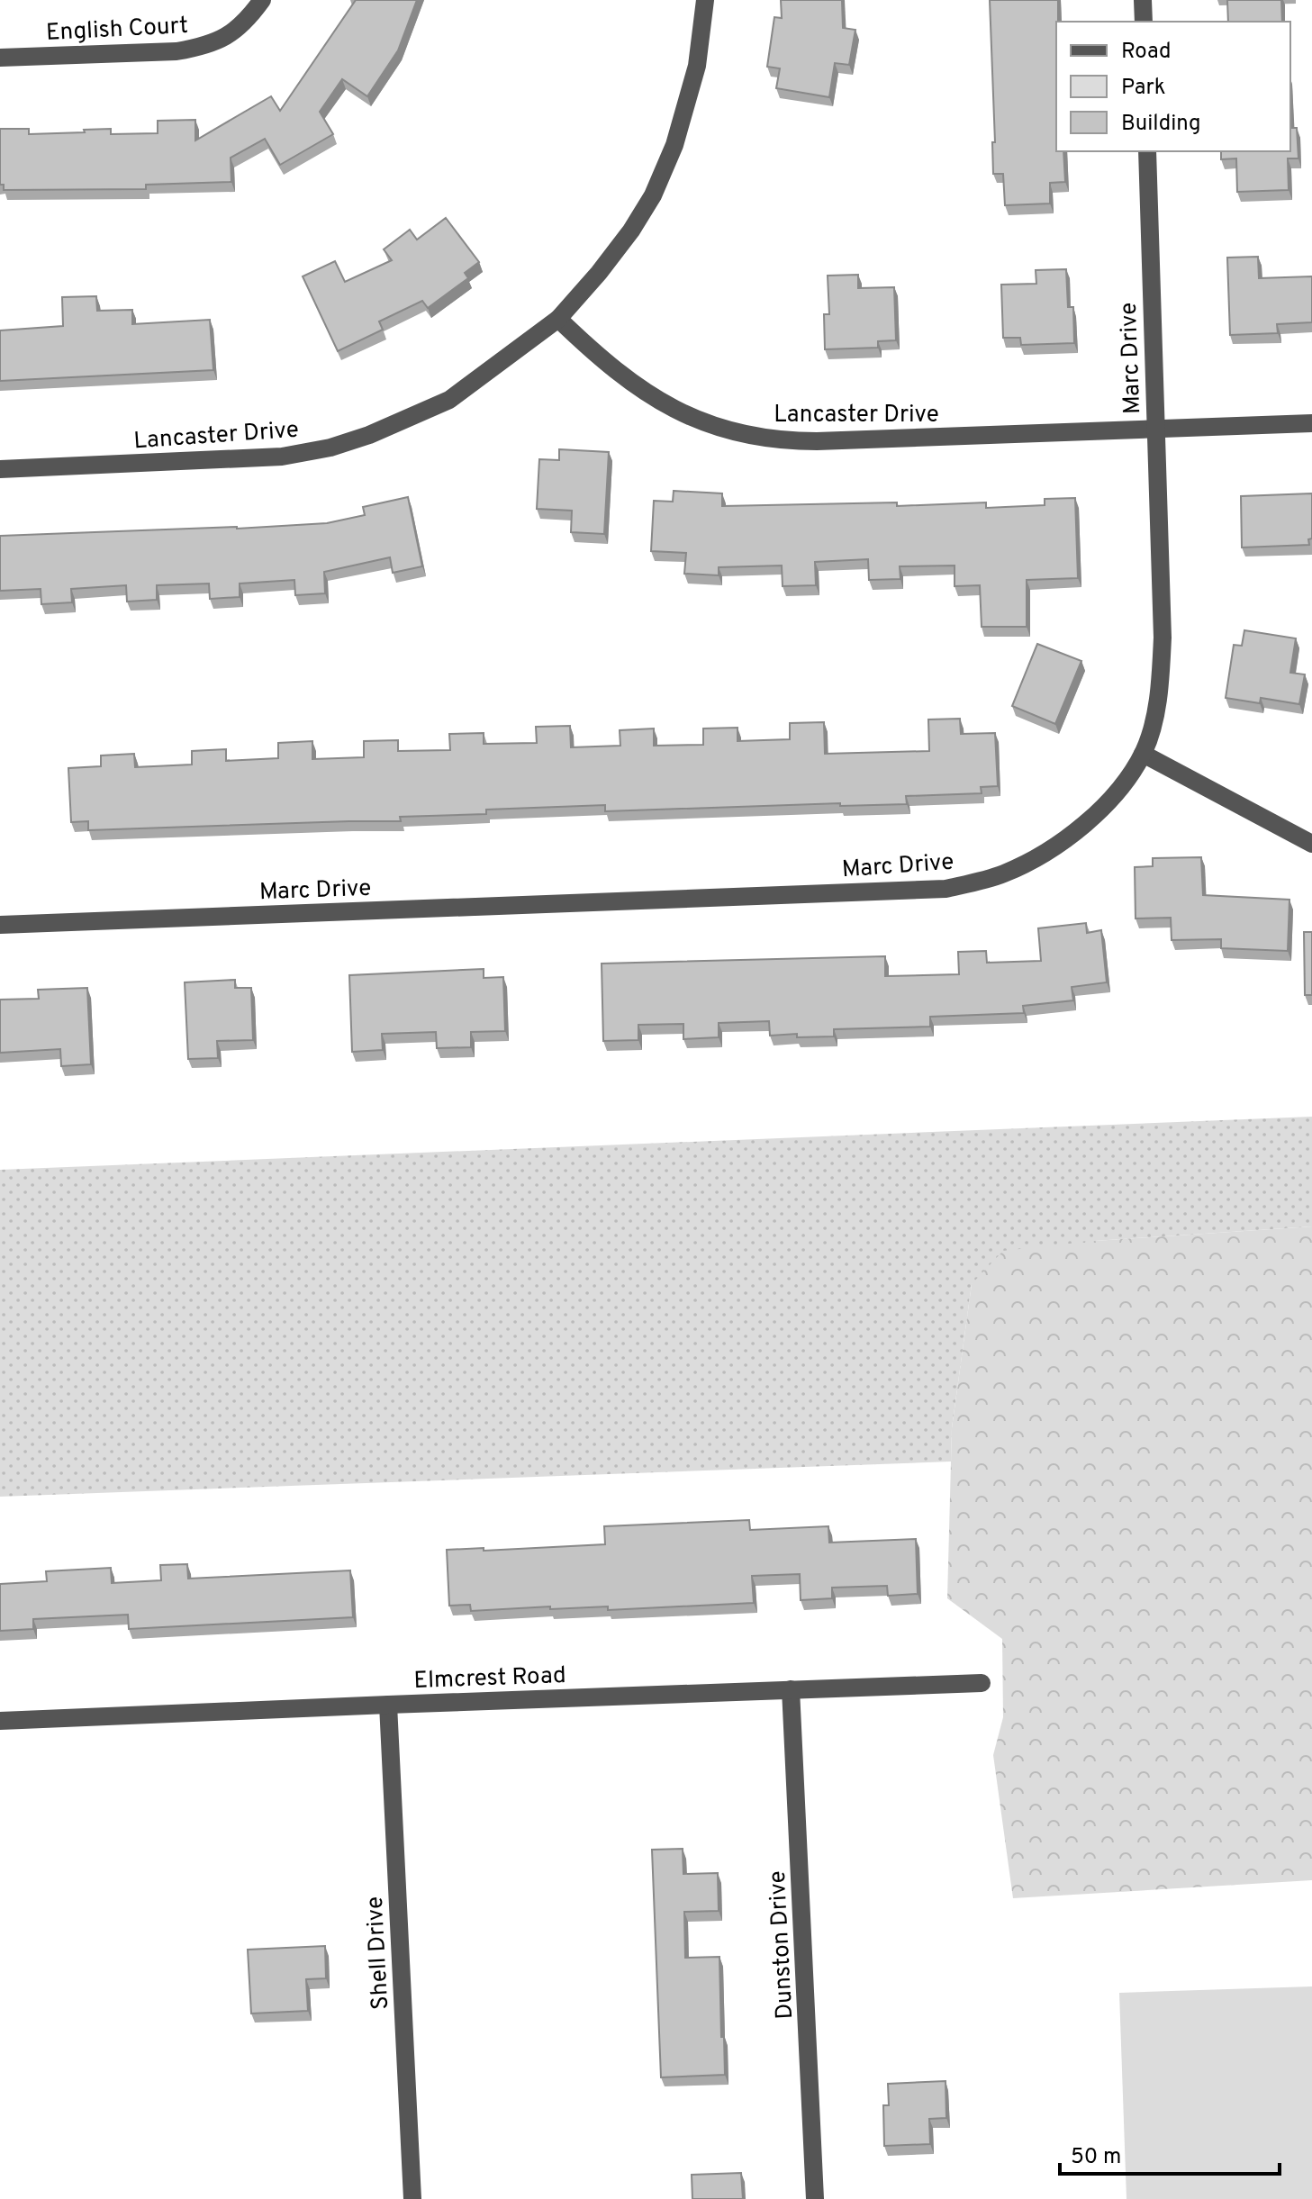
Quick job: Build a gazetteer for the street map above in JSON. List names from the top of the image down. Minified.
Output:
{"streets":{"street":["English Court","Marc Drive","Lancaster Drive","Elmcrest Road","Dunston Drive","Shell Drive"]},"crossings":[["Marc Drive","Lancaster Drive"],["Elmcrest Road","Dunston Drive"],["Elmcrest Road","Shell Drive"]],"legend":["Road","Park","Building"],"scale_bar":"50 m"}
